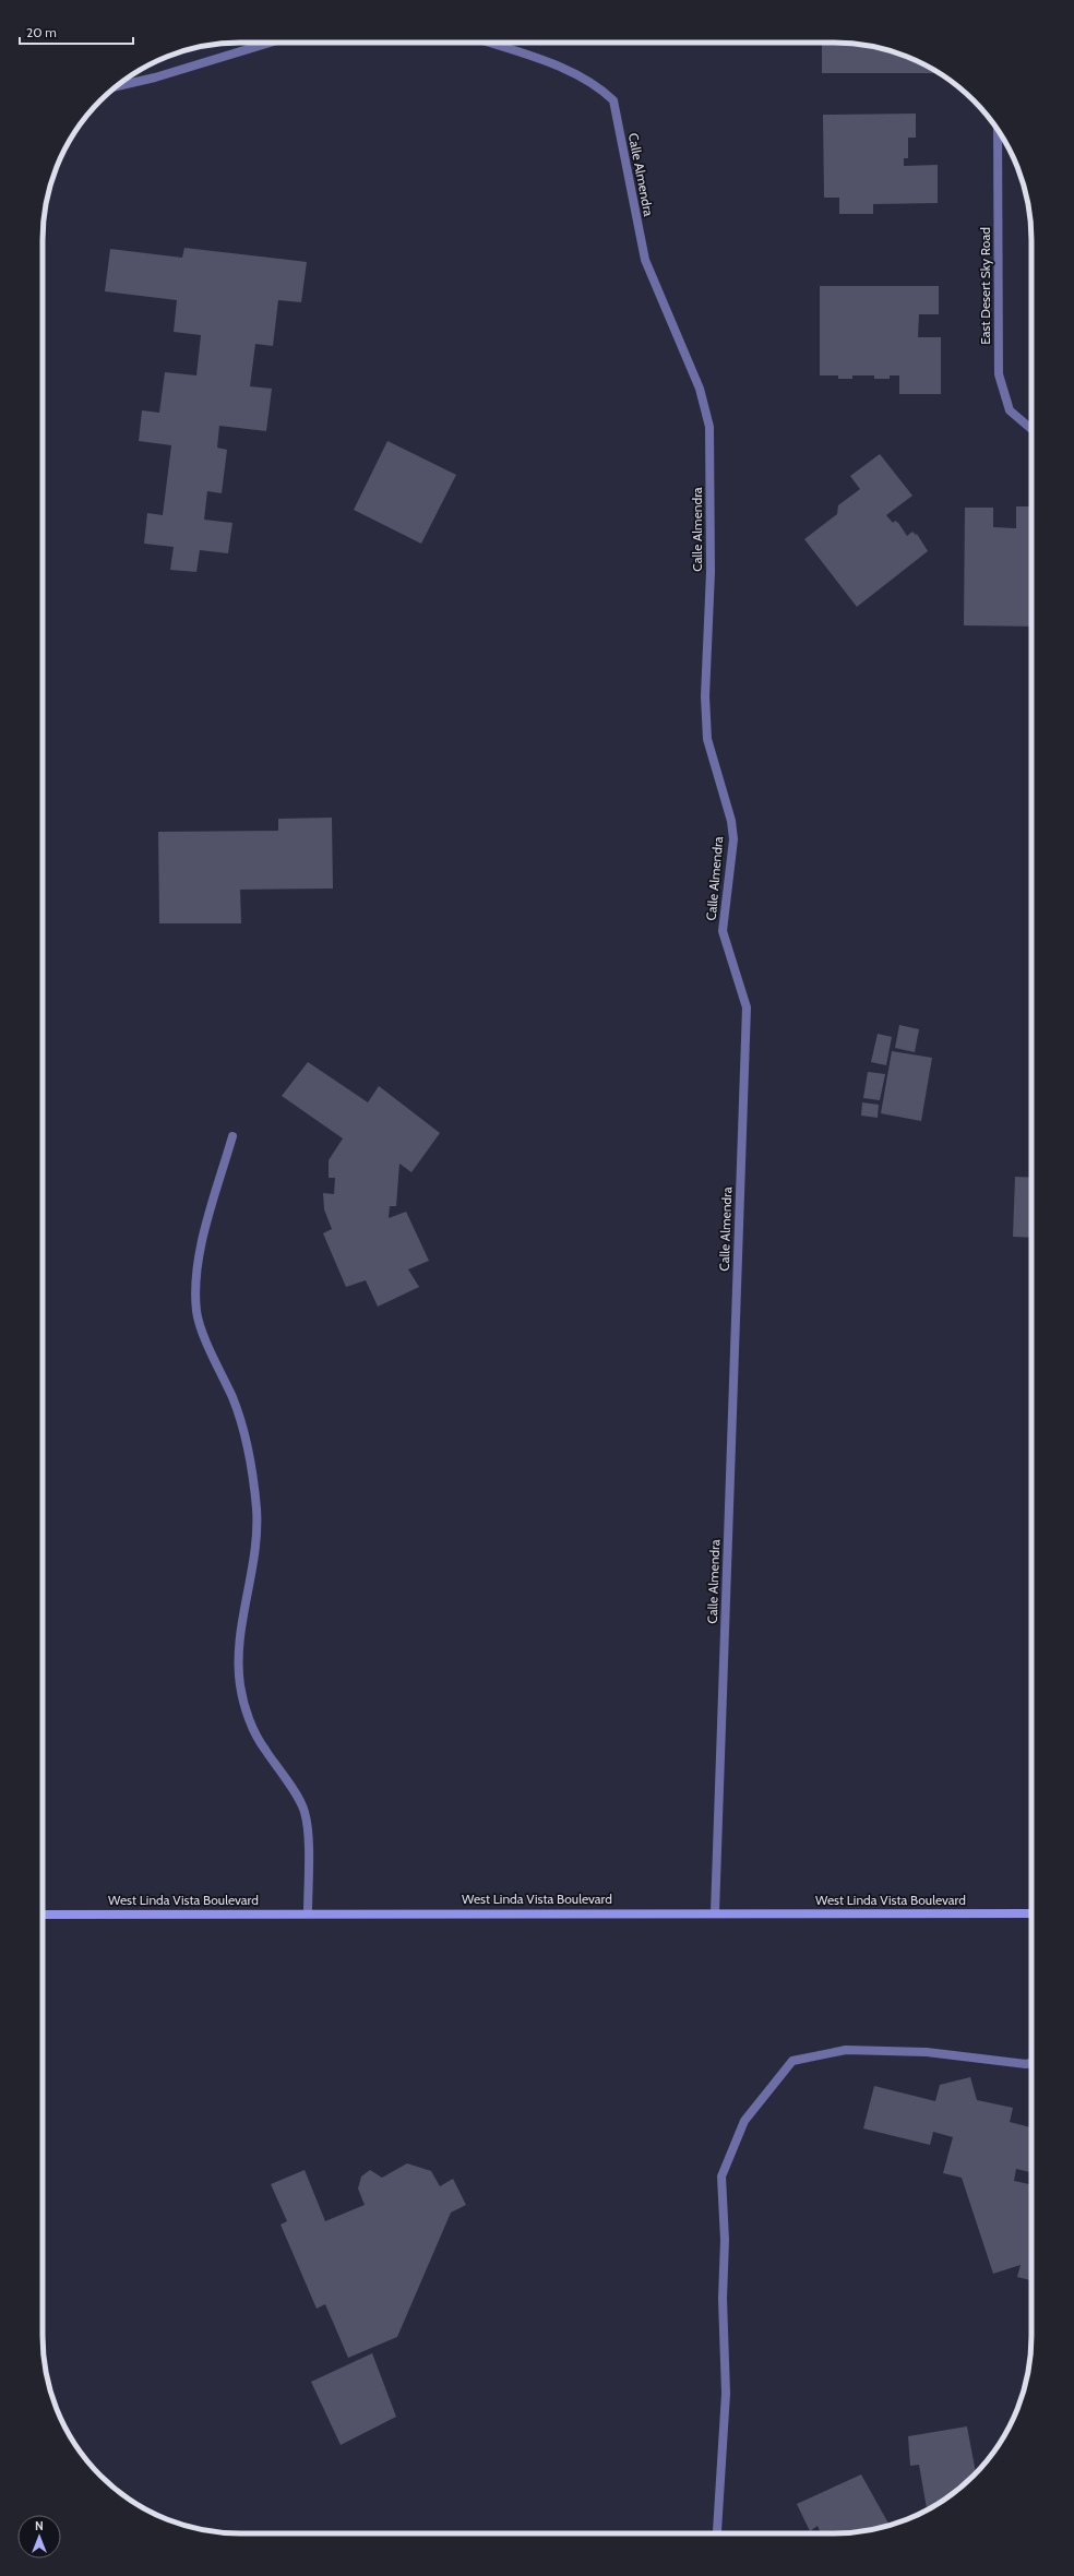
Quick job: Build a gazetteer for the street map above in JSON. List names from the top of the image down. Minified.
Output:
{"streets":{"street":["Calle Almendra","East Desert Sky Road","West Linda Vista Boulevard"]},"crossings":[["Calle Almendra","West Linda Vista Boulevard"]],"scale_bar":"20 m","north":"top"}
